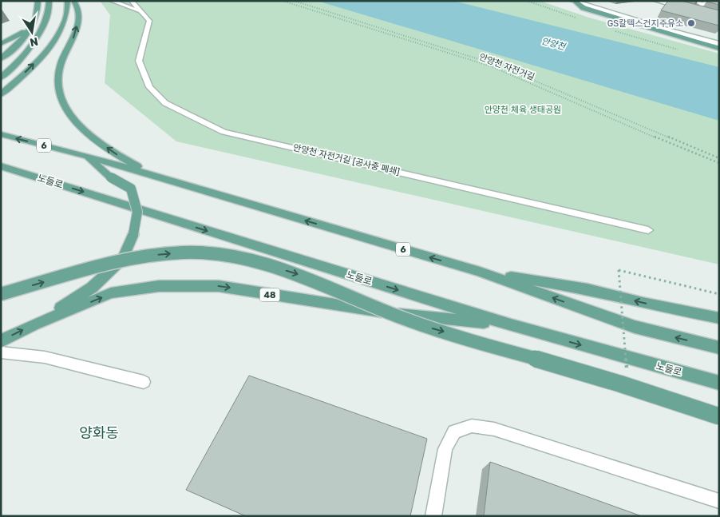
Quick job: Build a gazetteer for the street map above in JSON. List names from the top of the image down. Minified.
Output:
{"streets":{"main road":["6","노들로","48"],"lane":["안양천 자전거길 [공사중 폐쇄]"],"path":["안양천 자전거길"]},"crossings":[["노들로","48"]],"districts":["양화동"],"water":["안양천"],"parks":["안양천 체육 생태공원"],"places":["GS칼텍스건지주유소"],"north":"bottom"}
